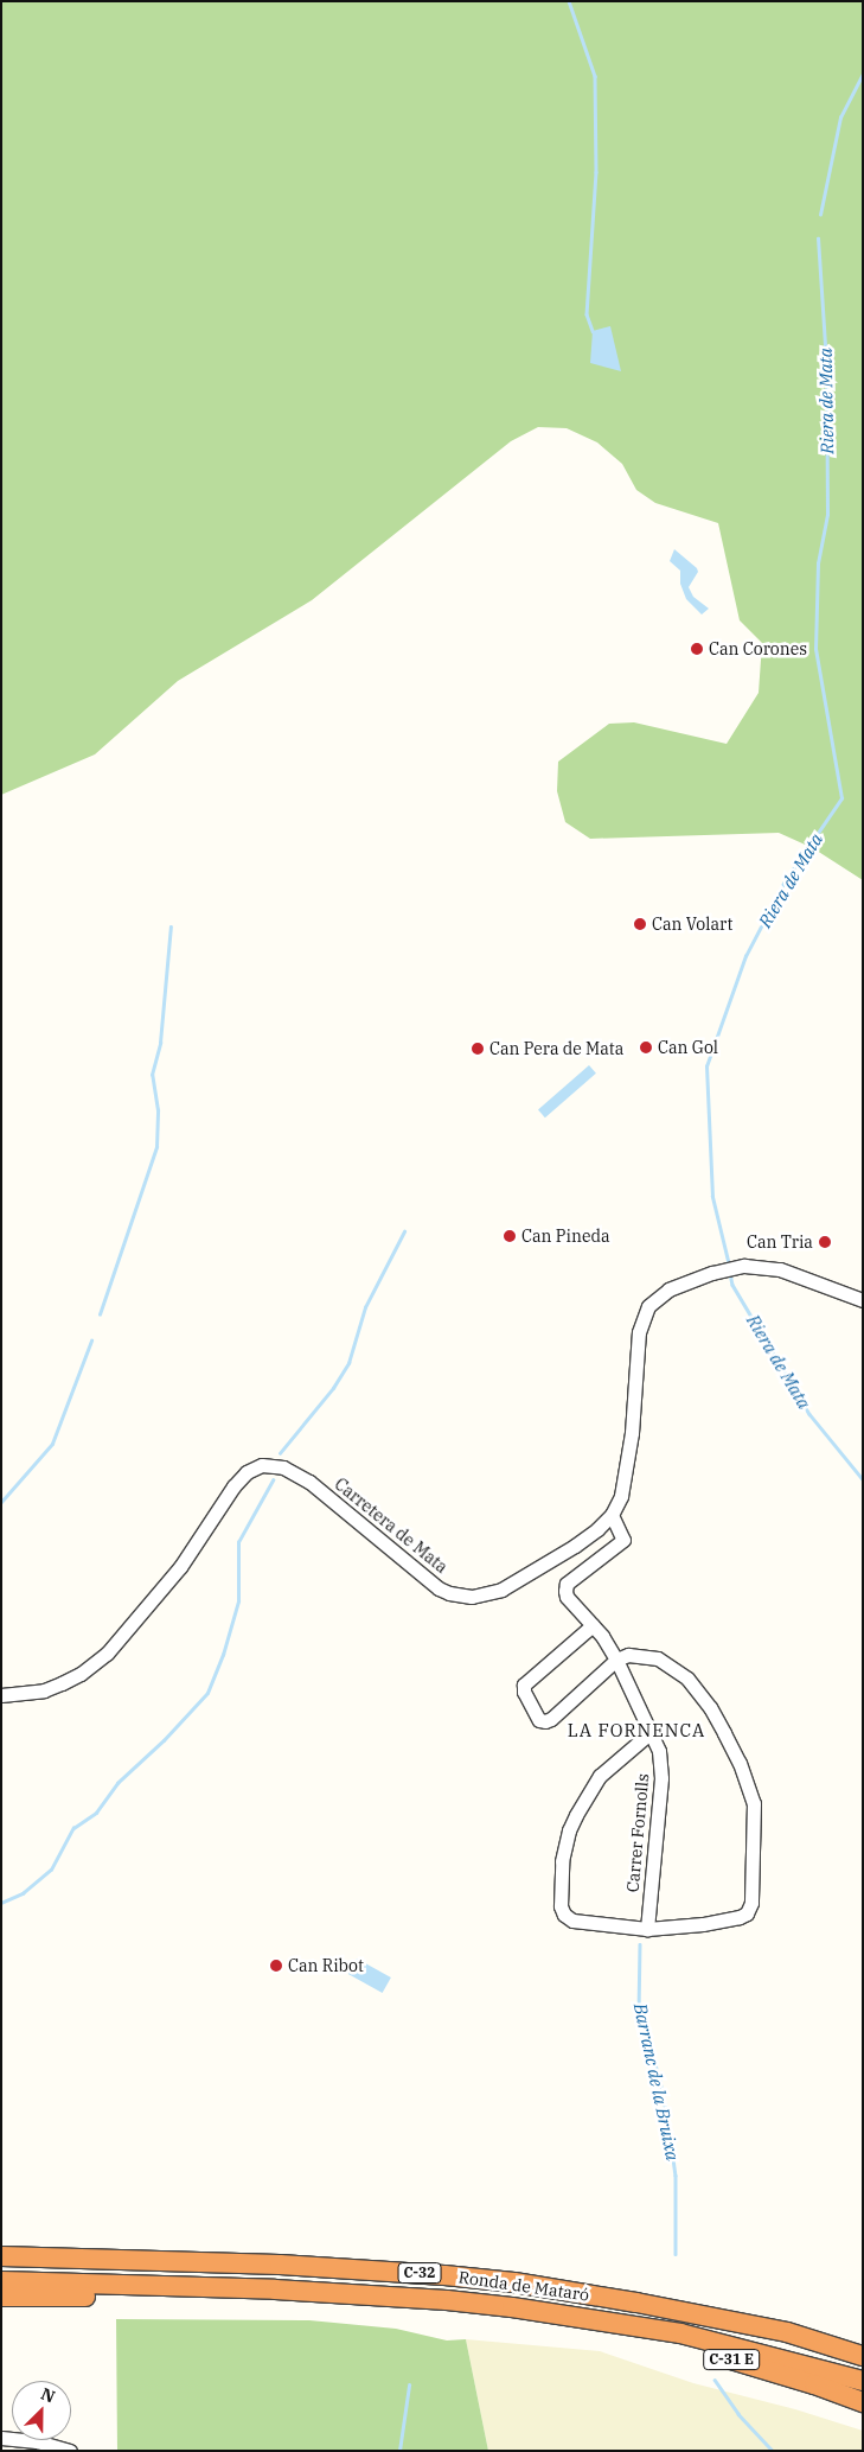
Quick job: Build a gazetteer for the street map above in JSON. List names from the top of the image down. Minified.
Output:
{"streets":{"highway":["C-32","Ronda de Mataró","C-31 E"],"street":["Carretera de Mata","Carrer Fornolls"]},"crossings":[["Carretera de Mata","Carrer Fornolls"],["Ronda de Mataró","C-31 E"]],"districts":["LA FORNENCA"],"water":["Riera de Mata","Barranc de la Bruixa"],"places":["Can Corones","Can Volart","Can Gol","Can Pera de Mata","Can Pineda","Can Tria","Can Ribot"],"north":"top right"}
